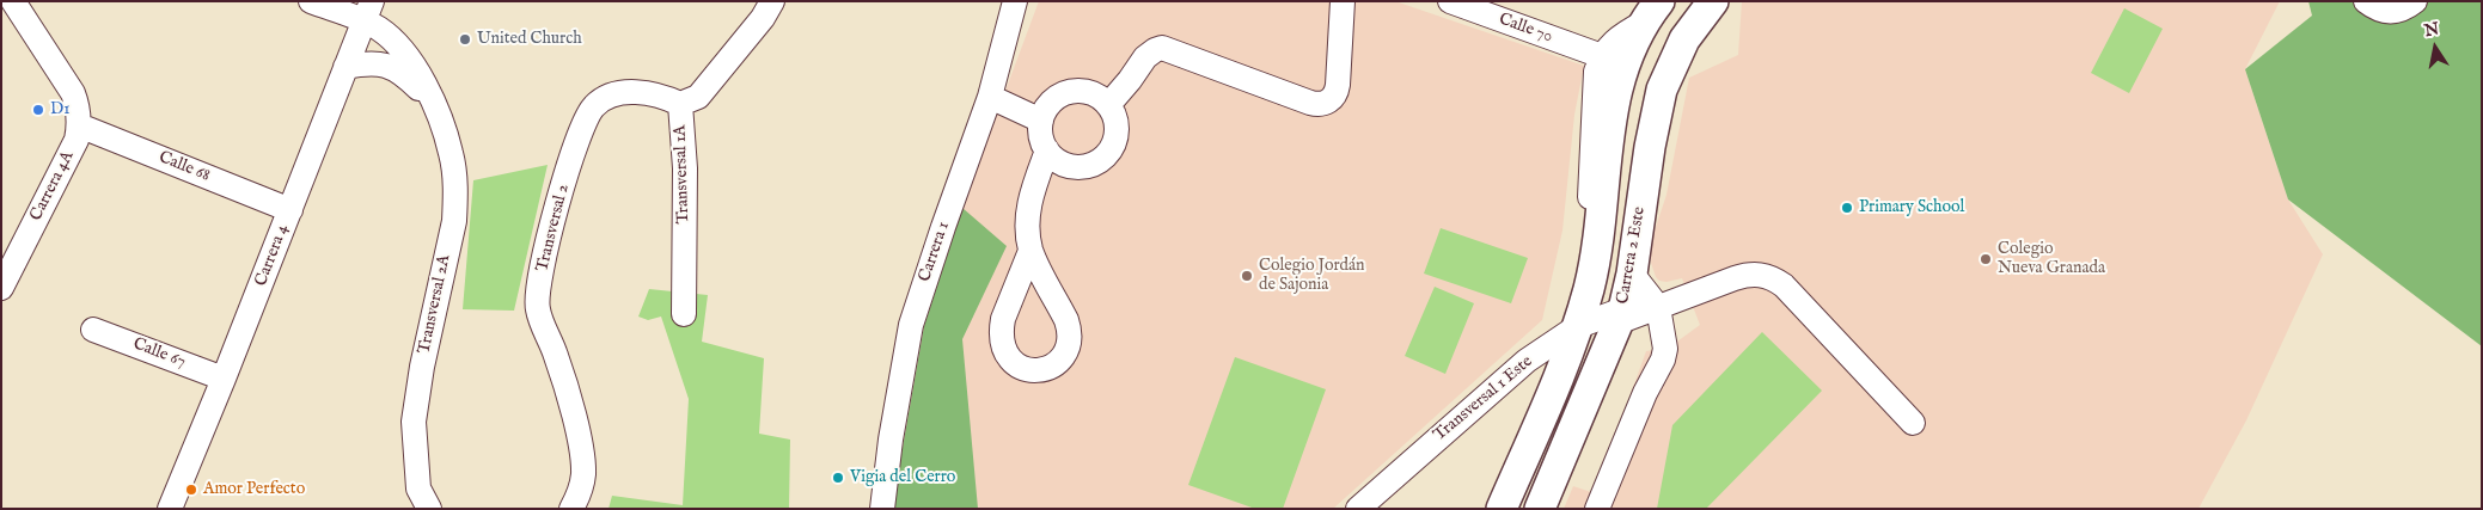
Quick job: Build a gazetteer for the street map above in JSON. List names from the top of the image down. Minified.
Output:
{"streets":{"main road":["Carrera 2 Este"],"street":["Calle 70","Calle 68","Transversal 1A","Carrera 4A","Transversal 2","Carrera 1","Carrera 4","Transversal 2A","Calle 67","Transversal 1 Este"]},"crossings":[["Calle 68","Carrera 4A"],["Calle 68","Carrera 4"],["Transversal 1A","Transversal 2"],["Carrera 4","Transversal 2A"],["Carrera 4","Calle 67"],["Carrera 2 Este","Transversal 1 Este"]],"places":["United Church","D1","Primary School","Colegio Nueva Granada","Colegio Jordán de Sajonia","Vigia del Cerro","Amor Perfecto"],"north":"top"}
